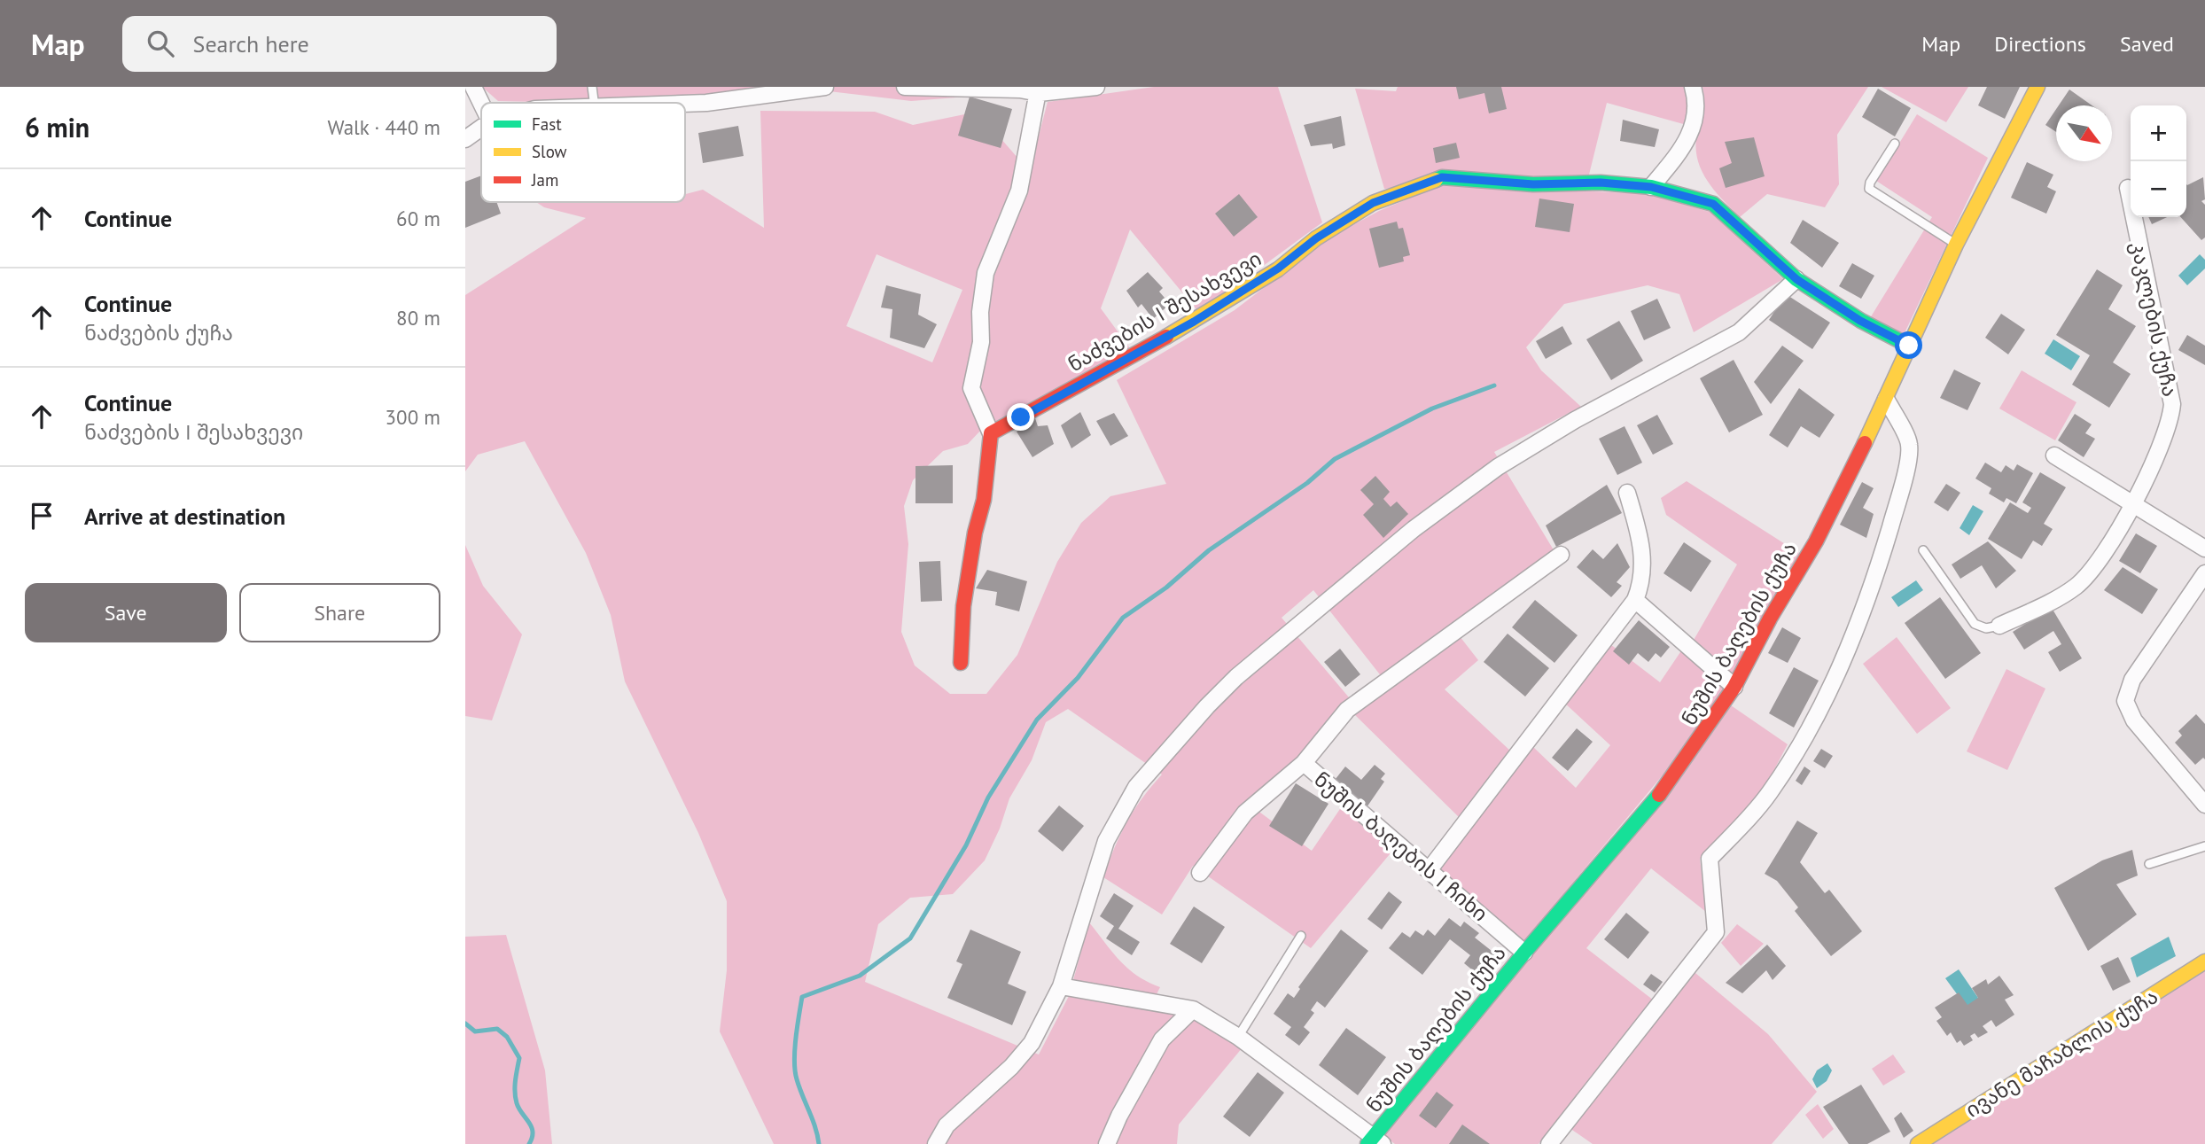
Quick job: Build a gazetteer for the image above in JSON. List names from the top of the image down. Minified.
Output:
{"streets":{"street":["ნაძვების I შესახვევი","კაკლების ქუჩა","ნუშის ბაღების ქუჩა","ნუშის ბაღების I ჩიხი","ივანე მაჩაბლის ქუჩა"]},"crossings":[["ნაძვების I შესახვევი","ნუშის ბაღების ქუჩა"],["ნუშის ბაღების ქუჩა","ნუშის ბაღების I ჩიხი"]],"legend":["Fast","Slow","Jam"],"north":"bottom right","page":{"header":"Map","search":"Search here","nav":["Map","Directions","Saved"],"heading":["6 min","Walk · 440 m"],"map_buttons":["+","−"],"list":[["Continue","60 m"],["Continue","ნაძვების ქუჩა","80 m"],["Continue","ნაძვების I შესახვევი","300 m"],"Arrive at destination"],"buttons":["Save","Share"]}}
